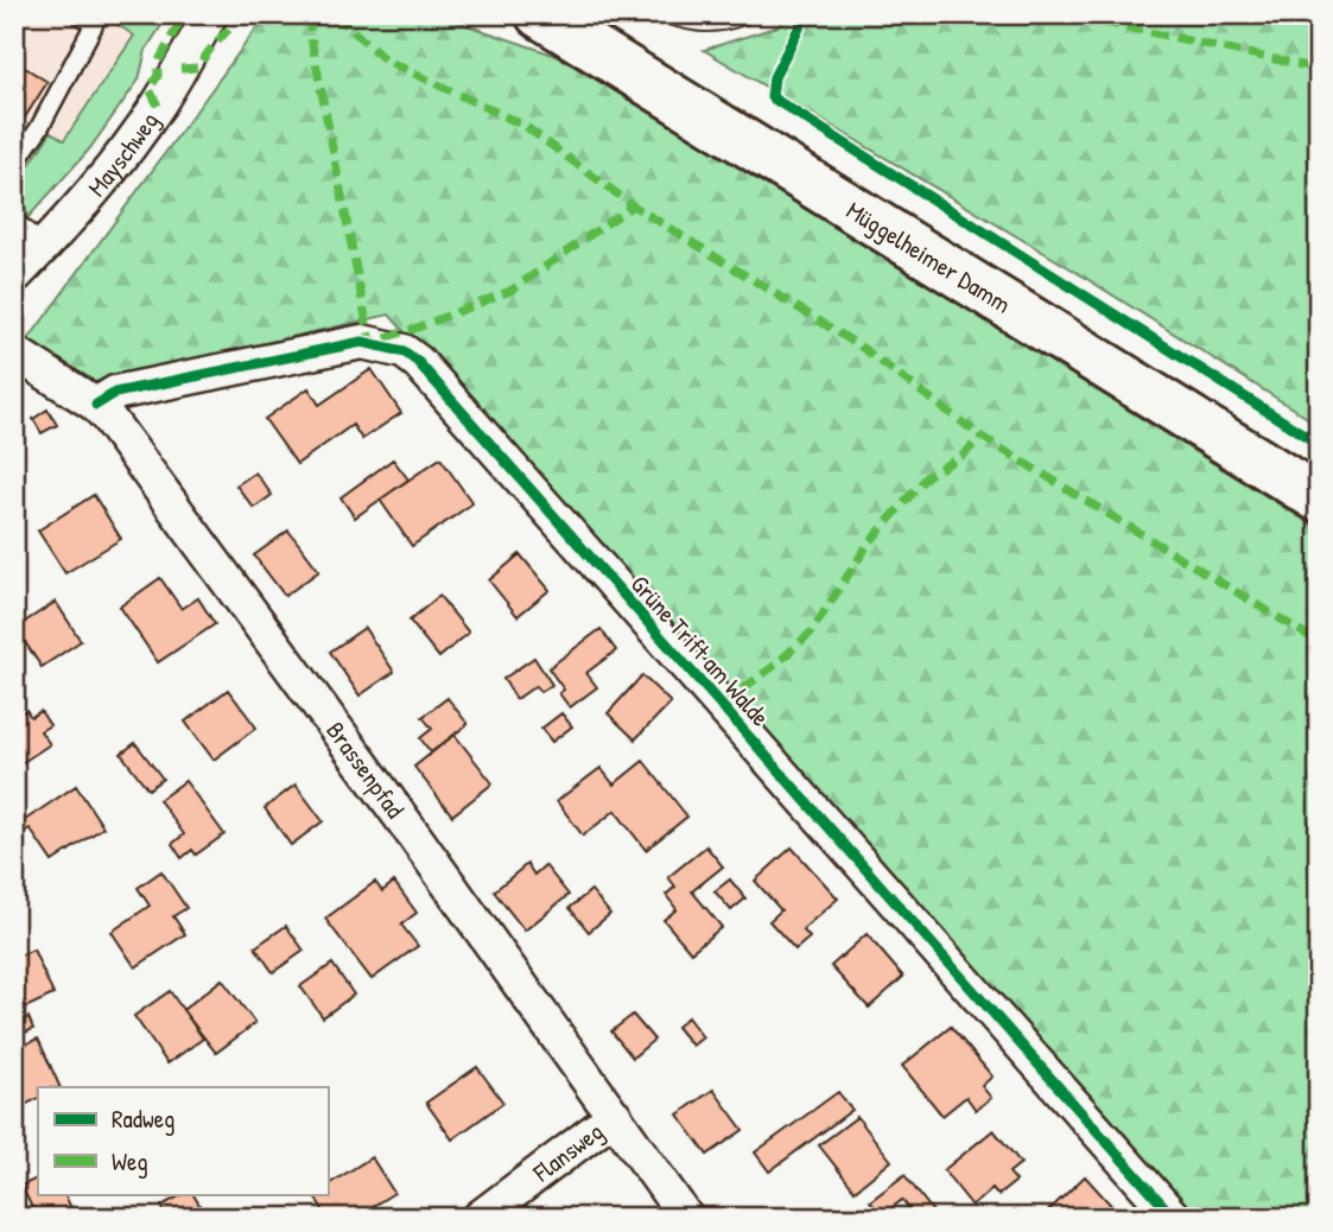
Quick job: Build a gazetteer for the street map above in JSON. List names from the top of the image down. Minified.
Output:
{"streets":{"main road":["Müggelheimer Damm"],"street":["Mayschweg","Grüne Trift am Walde","Brassenpfad","Flansweg"]},"crossings":[["Grüne Trift am Walde","Brassenpfad"],["Brassenpfad","Flansweg"]],"legend":["Radweg","Weg"]}
